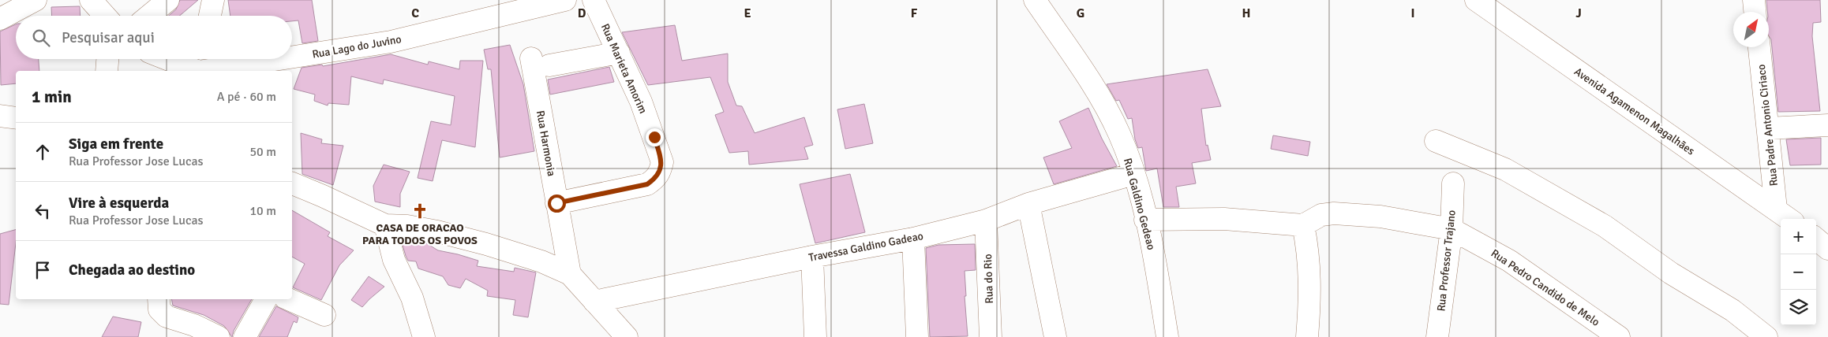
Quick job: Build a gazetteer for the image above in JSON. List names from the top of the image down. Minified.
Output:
{"streets":{"street":["Rua Lago do Juvino","Rua Marieta Amorim","Avenida Agamenon Magalhães","Rua Padre Antonio Ciriaco","Rua Harmonia","Rua Galdino Gedeao","Travessa Galdino Gadeao","Rua Professor Trajano","Rua do Rio","Rua Pedro Candido de Melo"]},"crossings":[["Rua Marieta Amorim","Rua Harmonia"],["Avenida Agamenon Magalhães","Rua Padre Antonio Ciriaco"],["Rua Galdino Gedeao","Travessa Galdino Gadeao"],["Travessa Galdino Gadeao","Rua do Rio"],["Rua Professor Trajano","Rua Pedro Candido de Melo"]],"places":{"church":["CASA DE ORACAO PARA TODOS OS POVOS"]},"north":"top right","page":{"search":"Pesquisar aqui","heading":["1 min","A pé · 60 m"],"list":[["Siga em frente","Rua Professor Jose Lucas","50 m"],["Vire à esquerda","Rua Professor Jose Lucas","10 m"],"Chegada ao destino"],"map_buttons":["+","−"]},"grid":{"columns":["C","D","E","F","G","H","I","J"]}}
